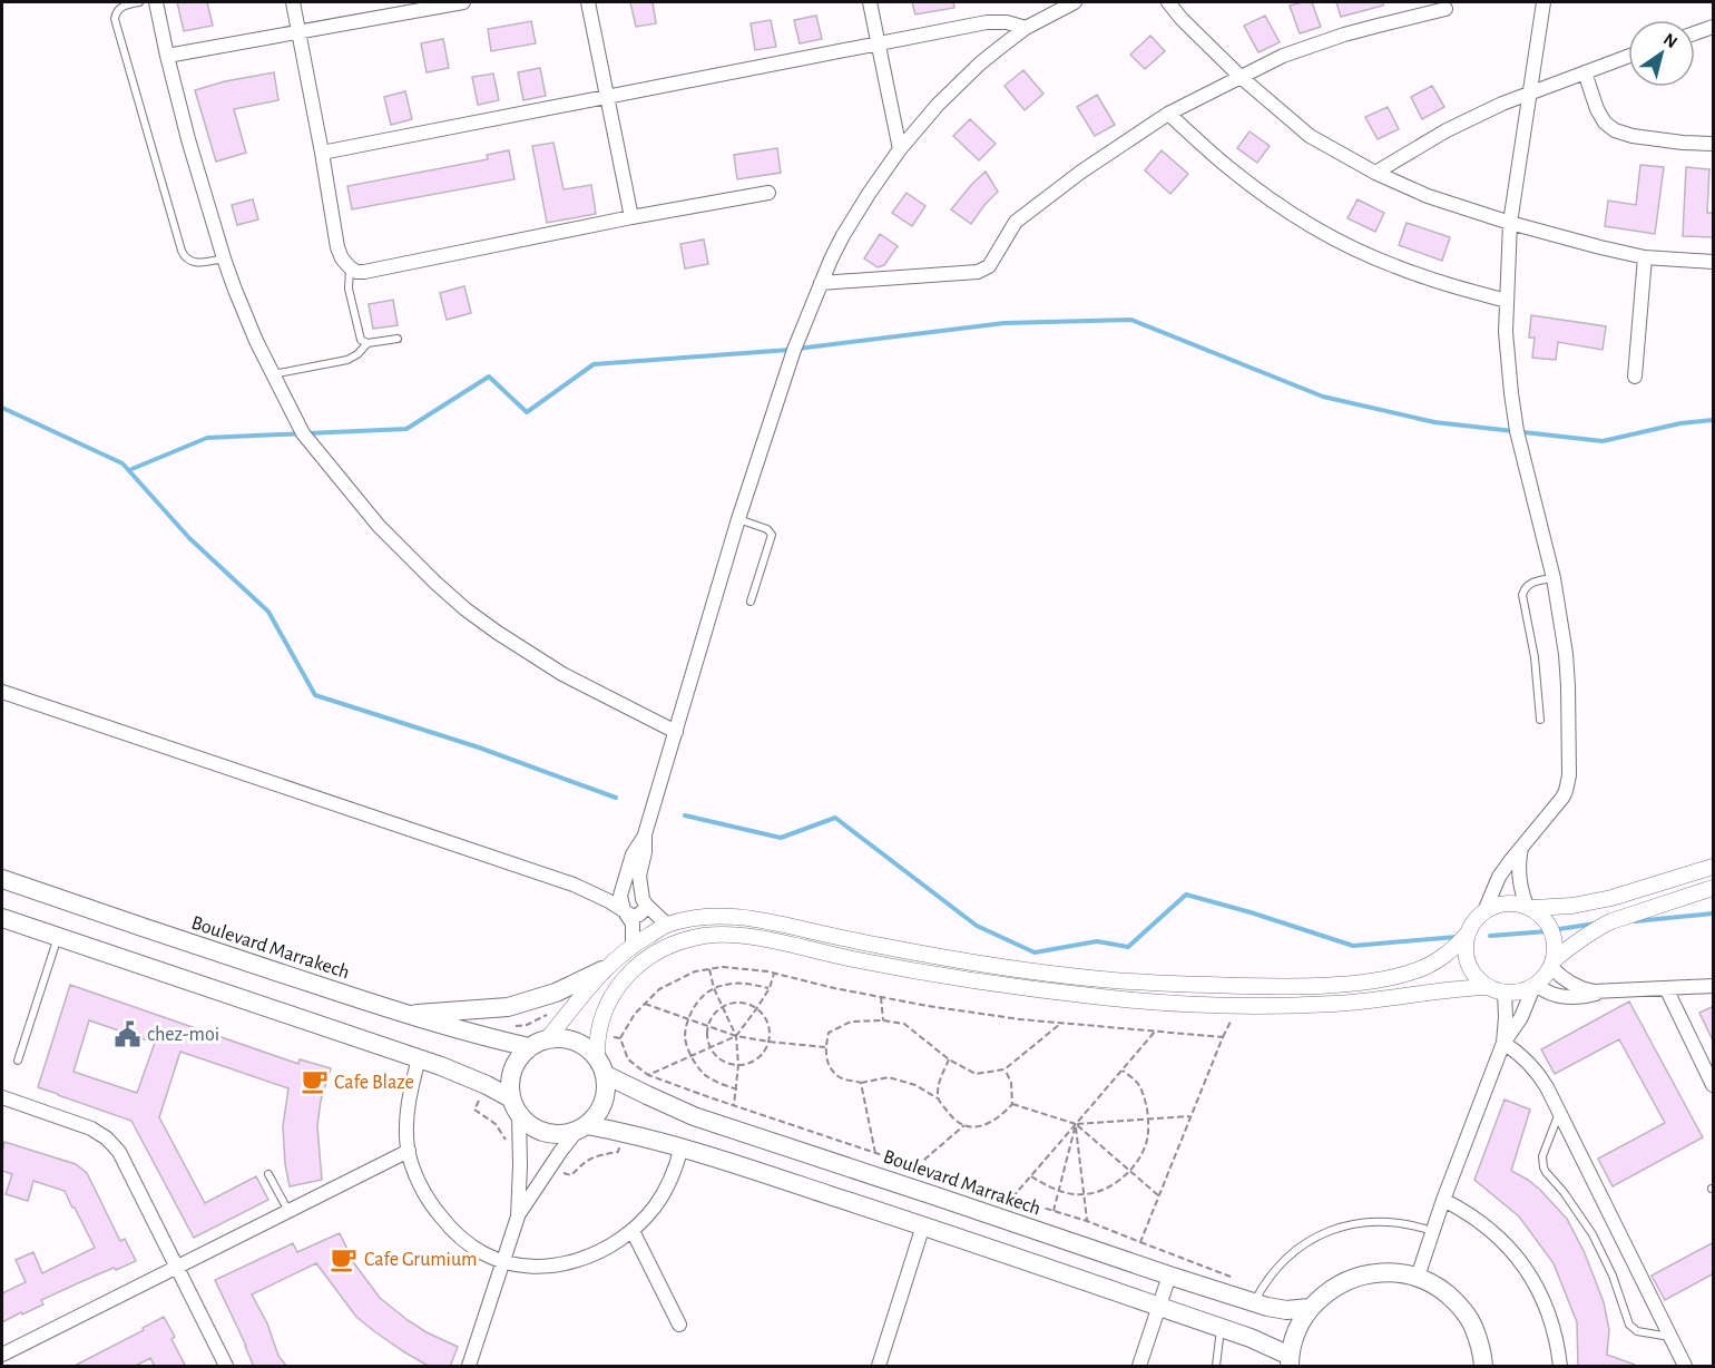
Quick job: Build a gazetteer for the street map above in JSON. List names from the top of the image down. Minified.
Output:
{"streets":{"main road":["Boulevard Marrakech"]},"places":{"public building":["chez-moi"],"cafe":["Cafe Blaze","Cafe Grumium"]},"north":"top right"}
